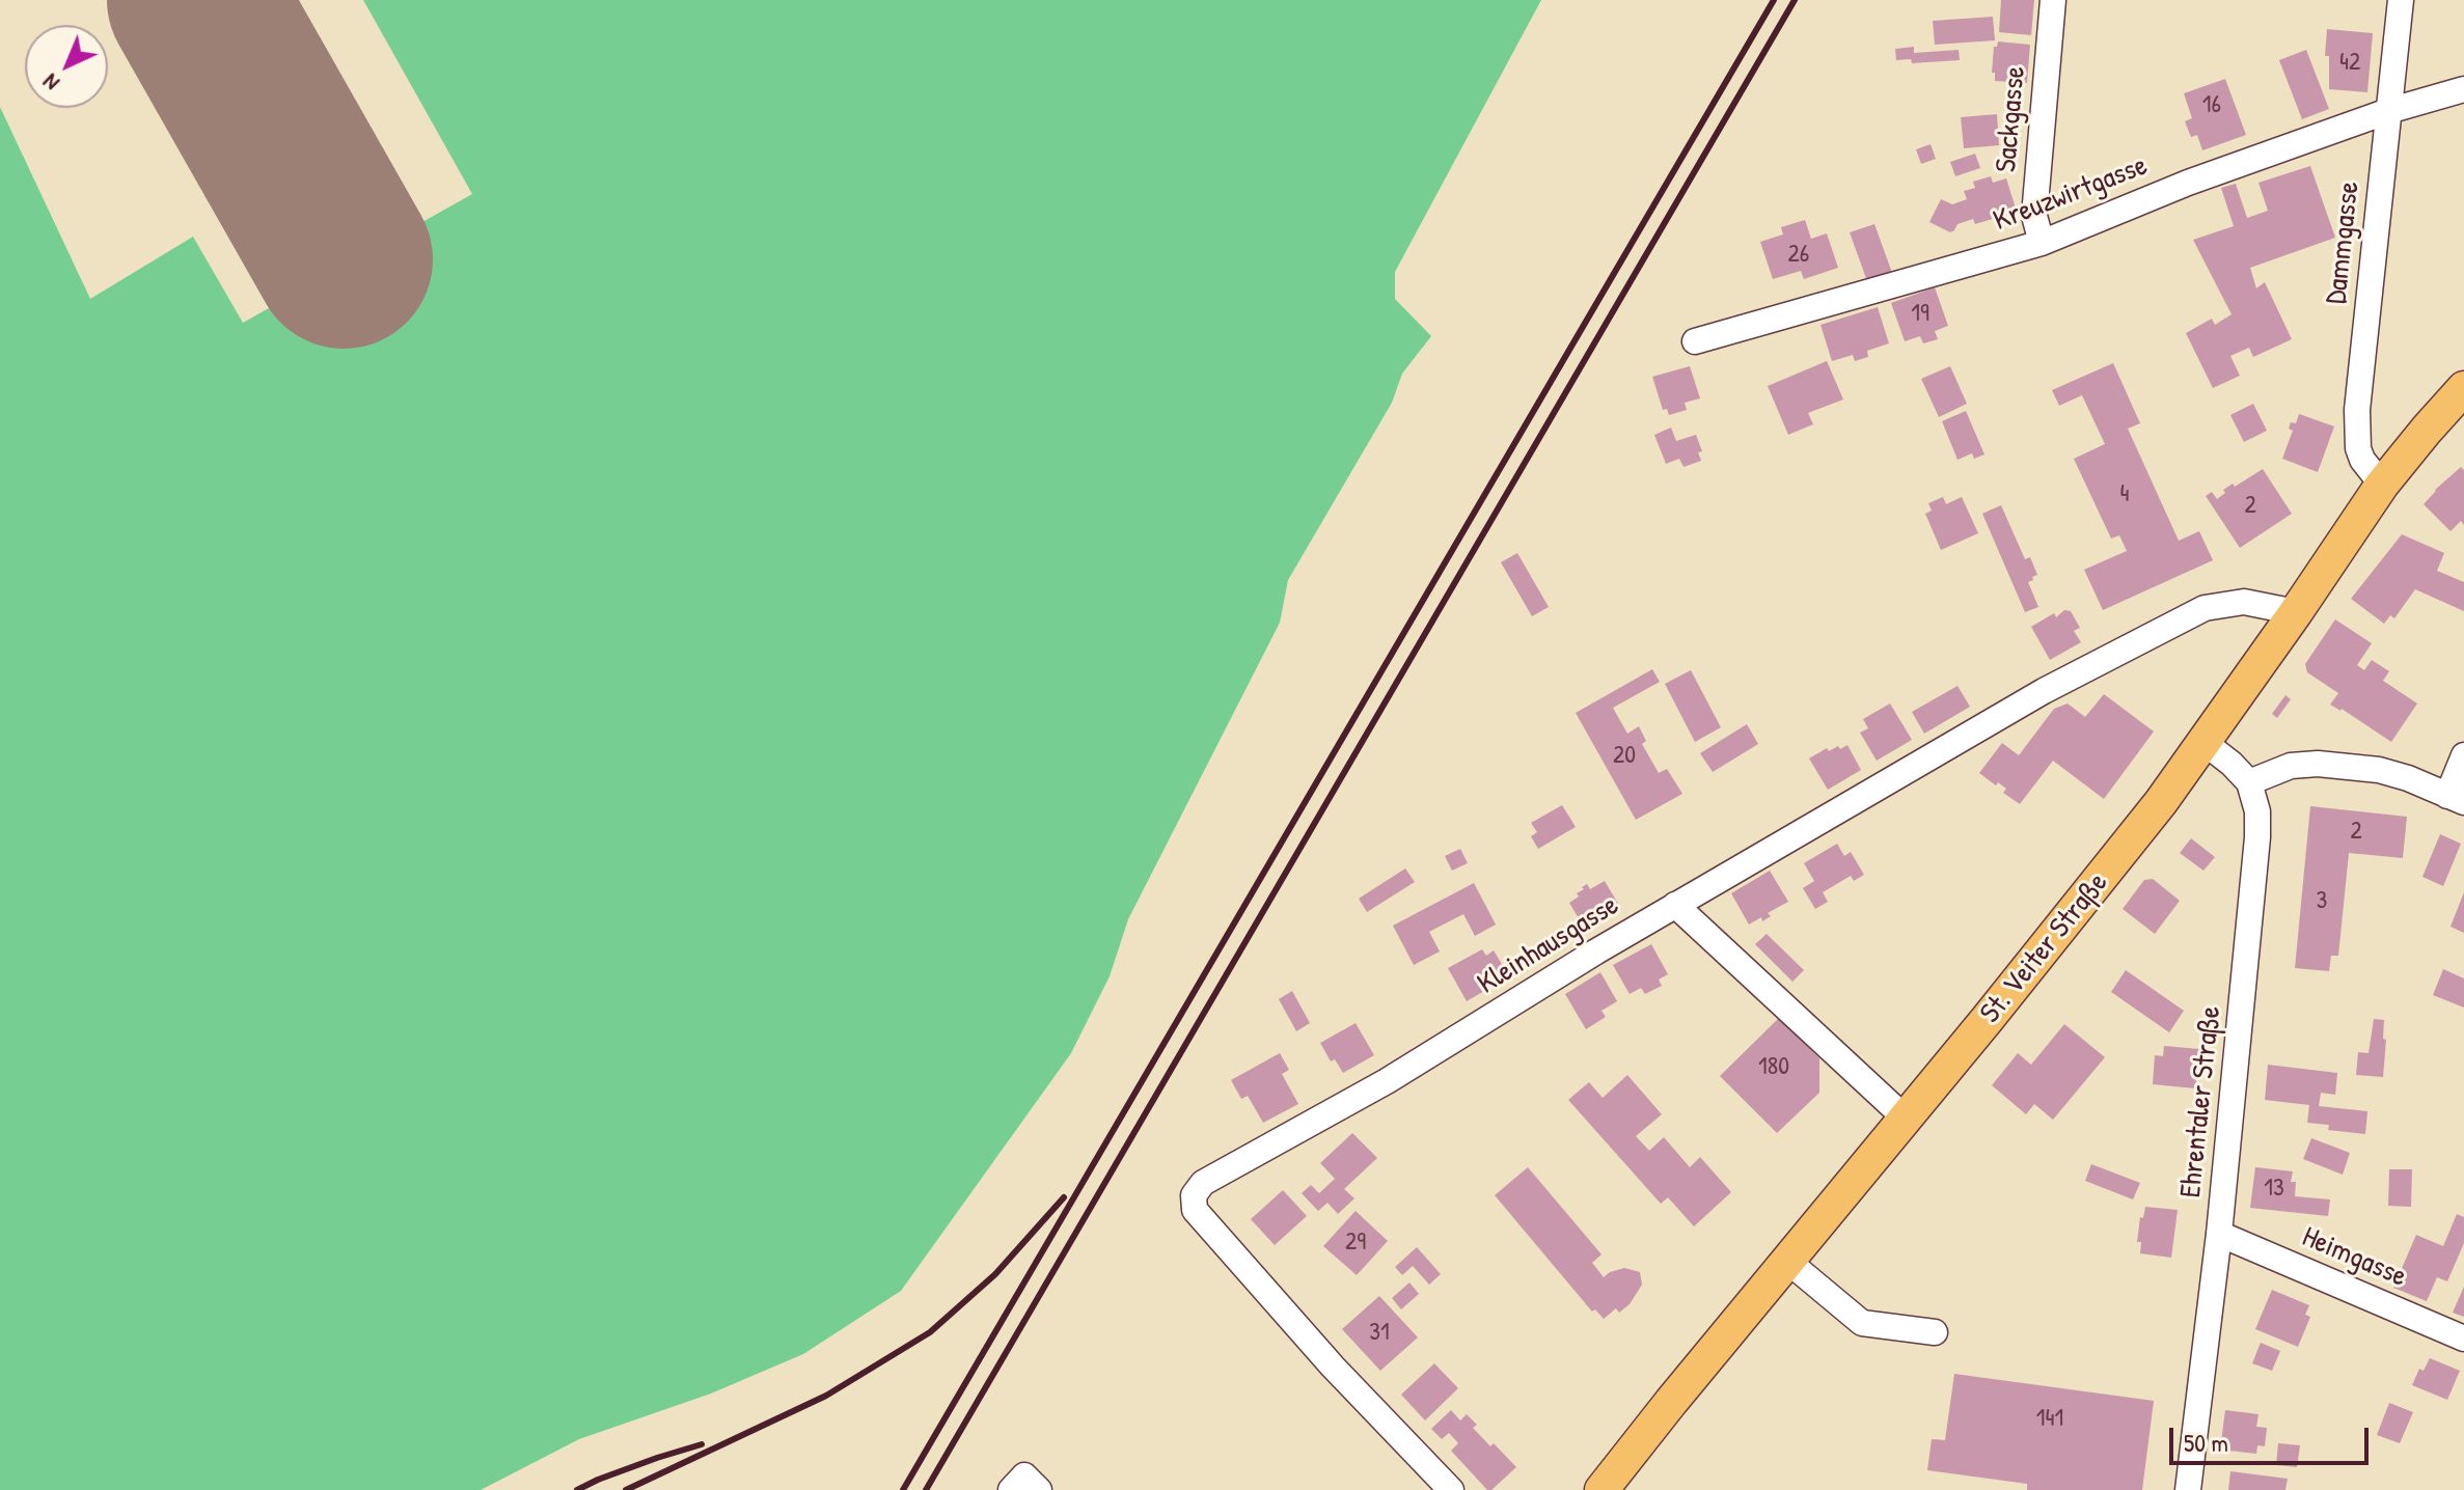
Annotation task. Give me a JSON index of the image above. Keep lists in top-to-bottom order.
{
  "streets": {
    "main road": ["St. Veiter Straße"],
    "street": [
      "Sackgasse",
      "Kreuzwirtgasse",
      "Dammgasse",
      "Kleinhausgasse",
      "Ehrentaler Straße",
      "Heimgasse"
    ]
  },
  "crossings": [
    ["Sackgasse", "Kreuzwirtgasse"],
    ["Kreuzwirtgasse", "Dammgasse"],
    ["Dammgasse", "St. Veiter Straße"],
    ["Kleinhausgasse", "St. Veiter Straße"],
    ["Ehrentaler Straße", "Heimgasse"]
  ],
  "house_numbers": [
    "42",
    "16",
    "26",
    "19",
    "4",
    "2",
    "20",
    "2",
    "3",
    "180",
    "13",
    "29",
    "31",
    "141"
  ],
  "scale_bar": "50 m",
  "north": "bottom left"
}
